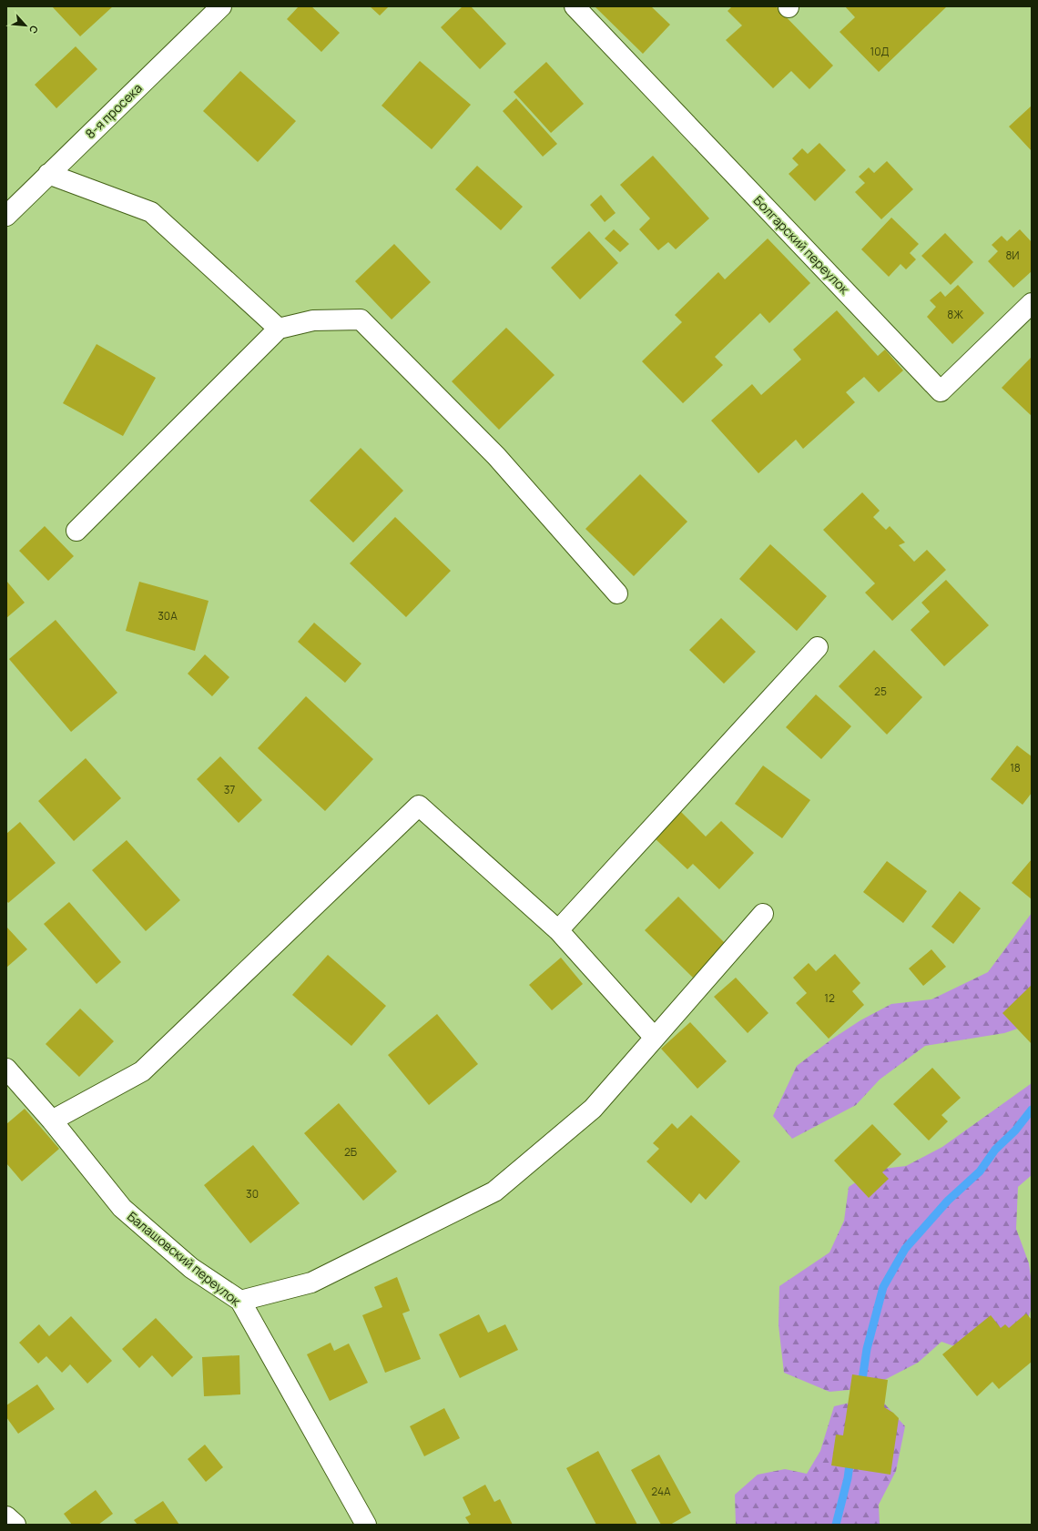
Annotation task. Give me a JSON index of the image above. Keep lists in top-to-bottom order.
{
  "streets": {
    "street": ["8-я просека", "Болгарский переулок", "Балашовский переулок"]
  },
  "house_numbers": [
    "10Д",
    "8И",
    "8Ж",
    "30А",
    "25",
    "18",
    "37",
    "12",
    "2Б",
    "30",
    "24А"
  ],
  "north": "bottom right"
}
